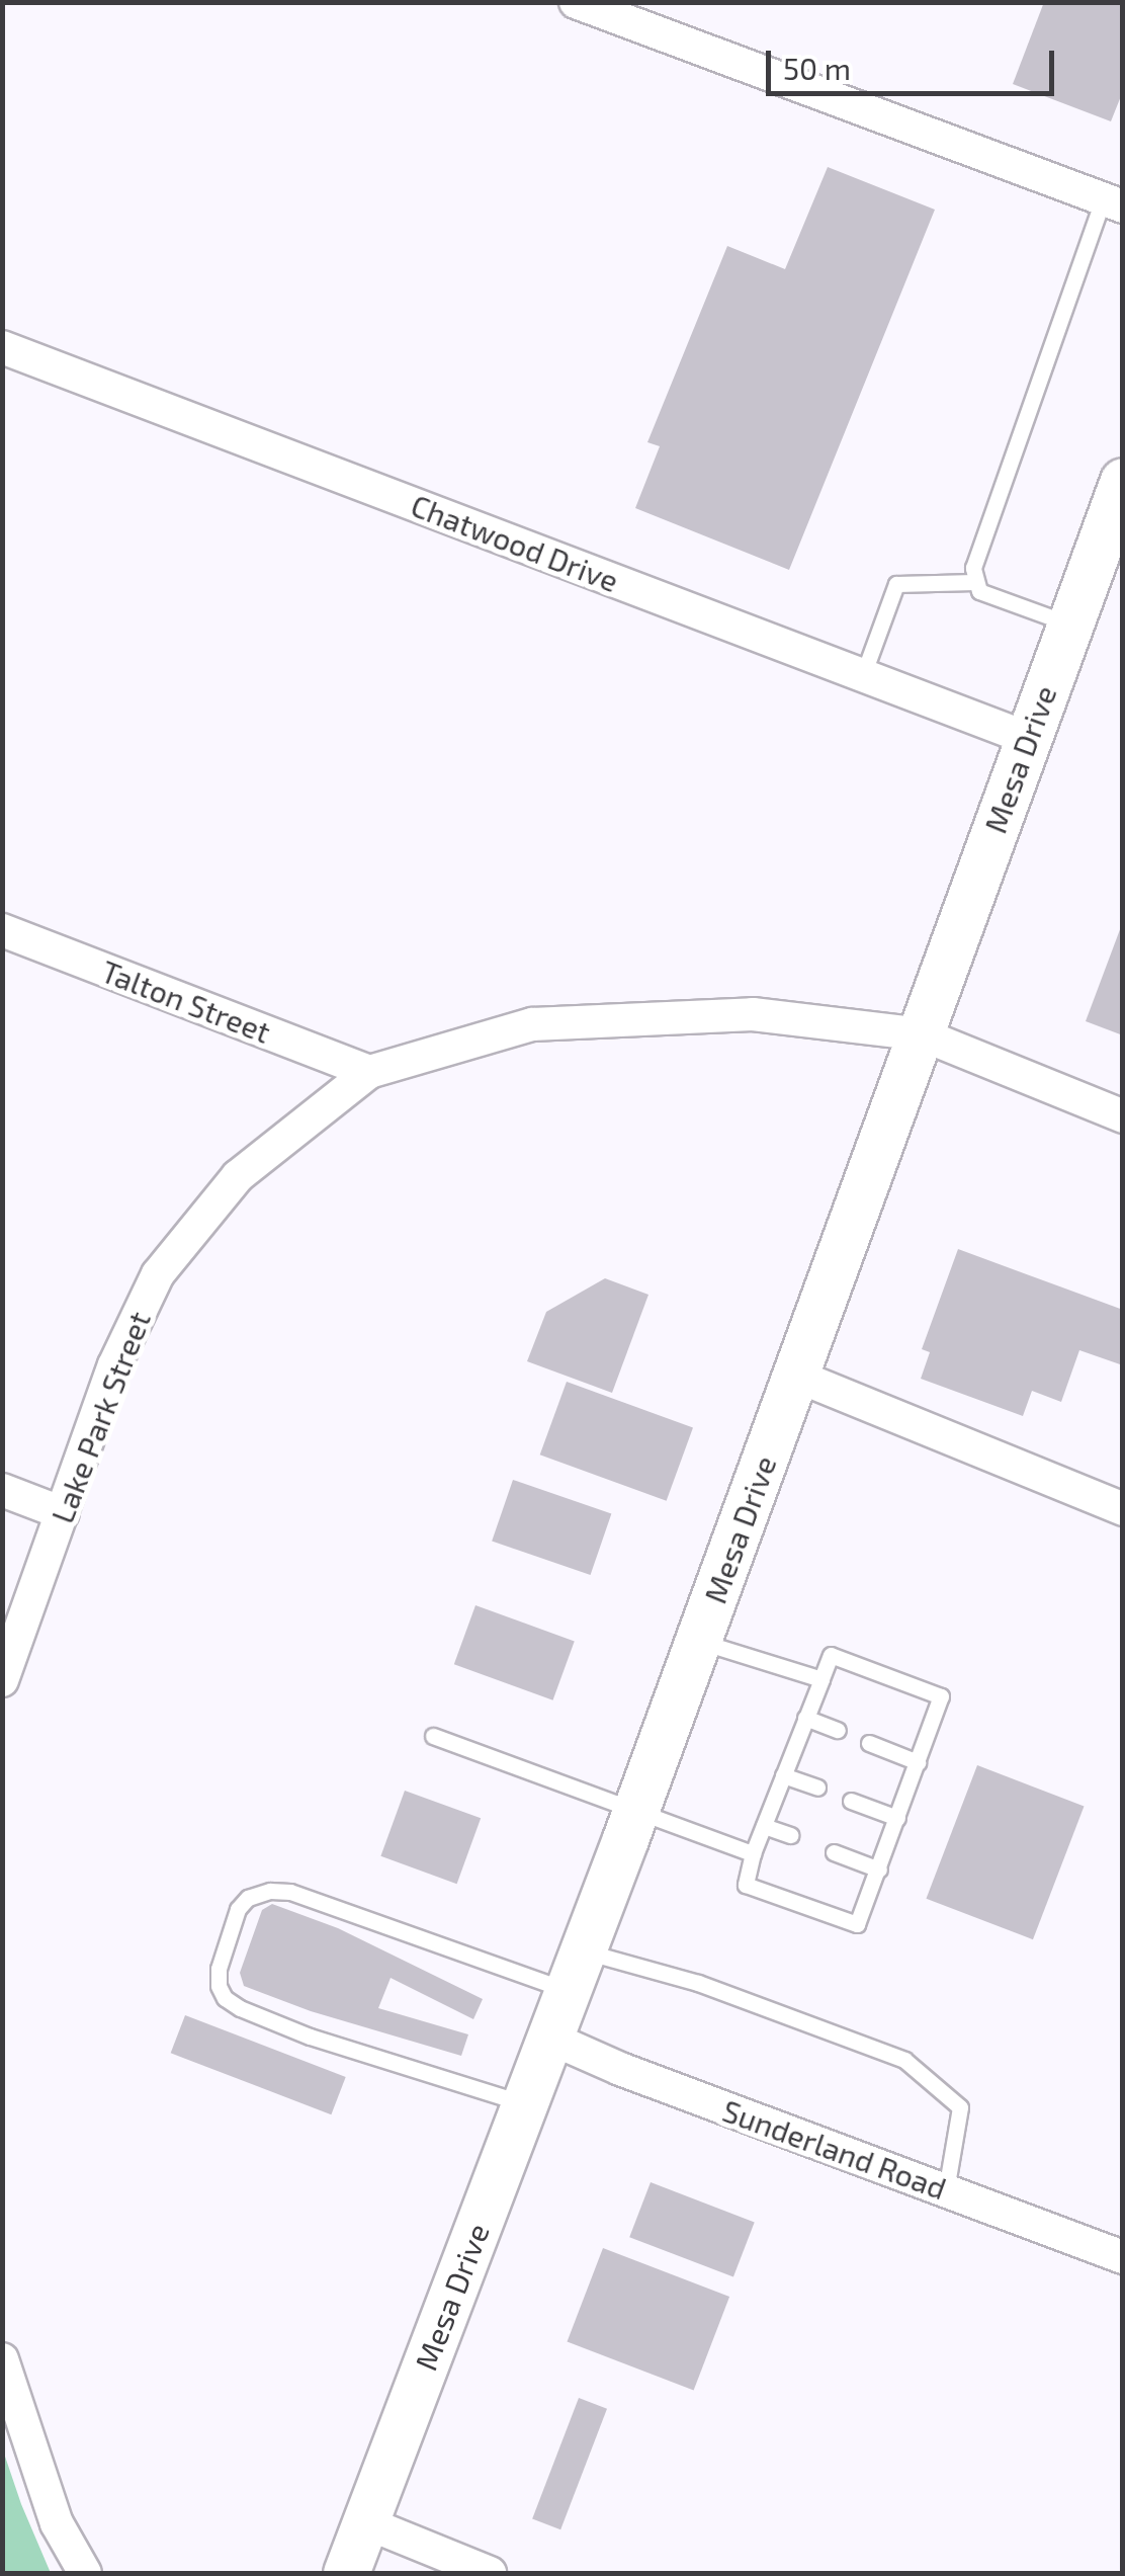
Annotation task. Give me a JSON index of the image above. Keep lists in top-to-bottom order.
{
  "streets": {
    "main road": ["Mesa Drive"],
    "street": [
      "Chatwood Drive",
      "Talton Street",
      "Lake Park Street",
      "Sunderland Road"
    ]
  },
  "crossings": [
    ["Chatwood Drive", "Mesa Drive"],
    ["Mesa Drive", "Lake Park Street"],
    ["Mesa Drive", "Sunderland Road"],
    ["Talton Street", "Lake Park Street"]
  ],
  "scale_bar": "50 m"
}
